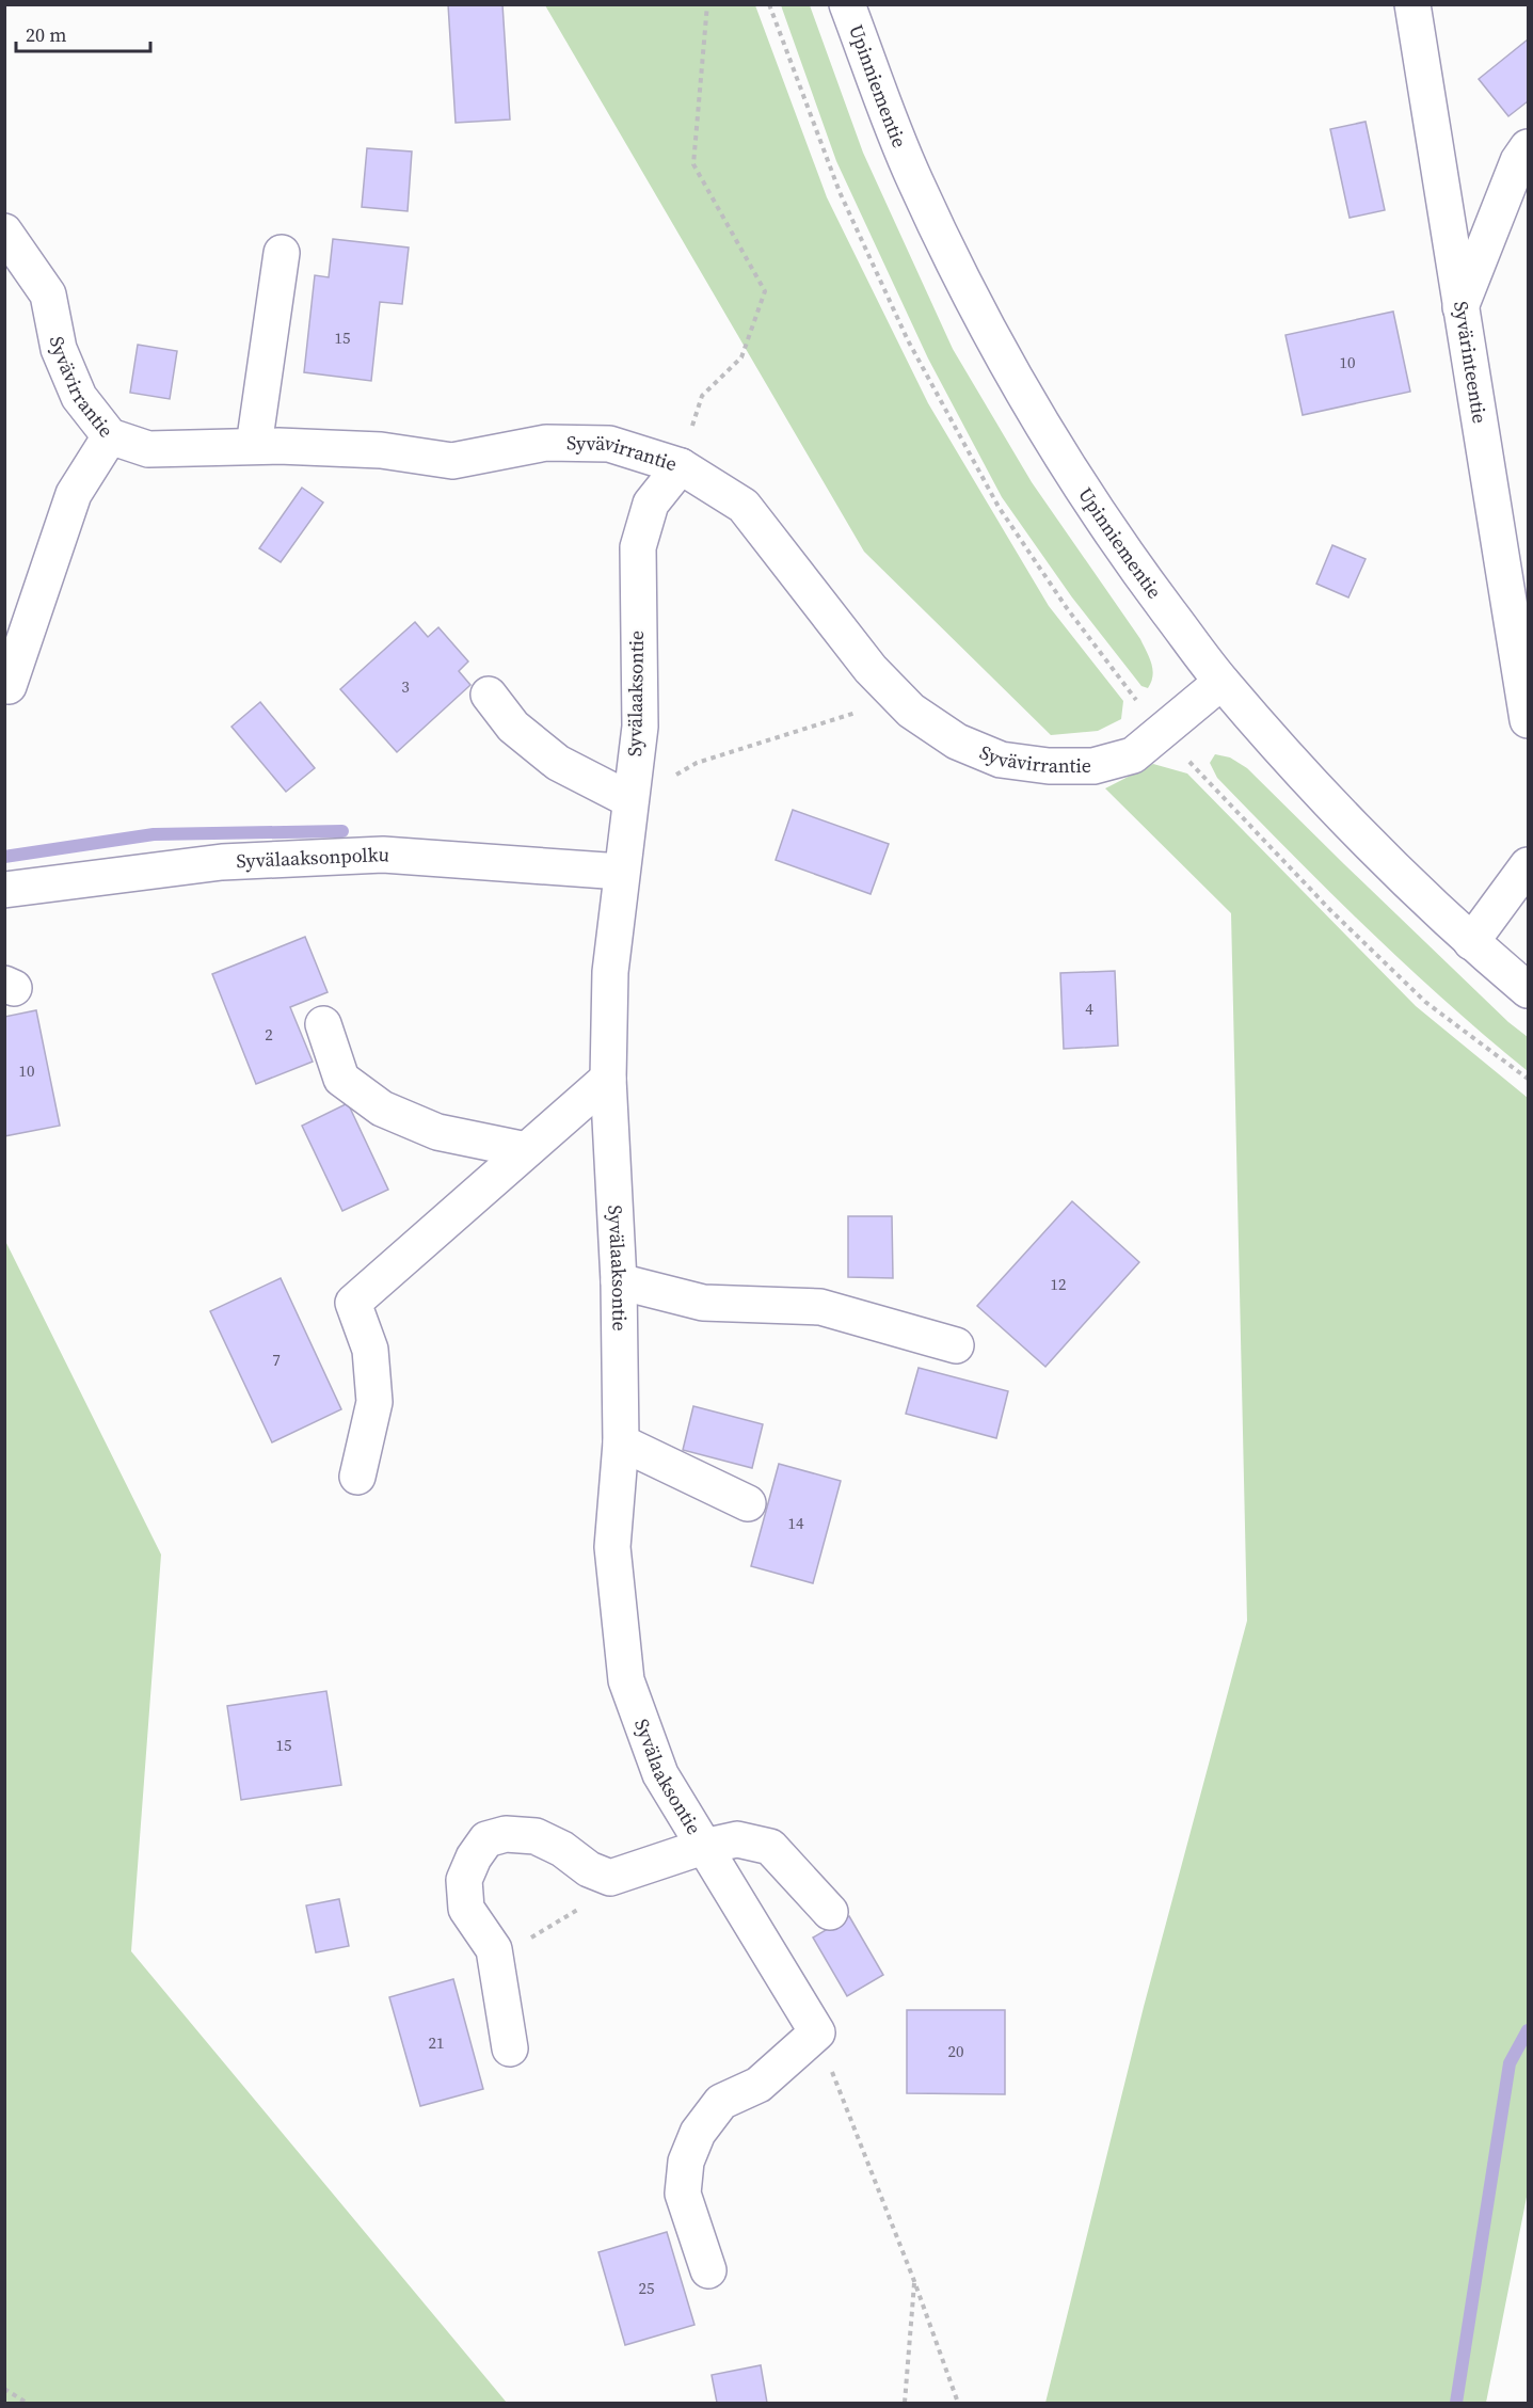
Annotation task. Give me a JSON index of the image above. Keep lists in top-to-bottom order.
{
  "streets": {
    "street": [
      "Upinniementie",
      "Syvärinteentie",
      "Syvävirrantie",
      "Syvälaaksontie",
      "Syvälaaksonpolku"
    ]
  },
  "crossings": [
    ["Upinniementie", "Syvävirrantie"],
    ["Syvävirrantie", "Syvälaaksontie"],
    ["Syvälaaksontie", "Syvälaaksonpolku"]
  ],
  "house_numbers": [
    "15",
    "10",
    "3",
    "4",
    "2",
    "10",
    "12",
    "7",
    "14",
    "15",
    "21",
    "20",
    "25"
  ],
  "scale_bar": "20 m"
}
